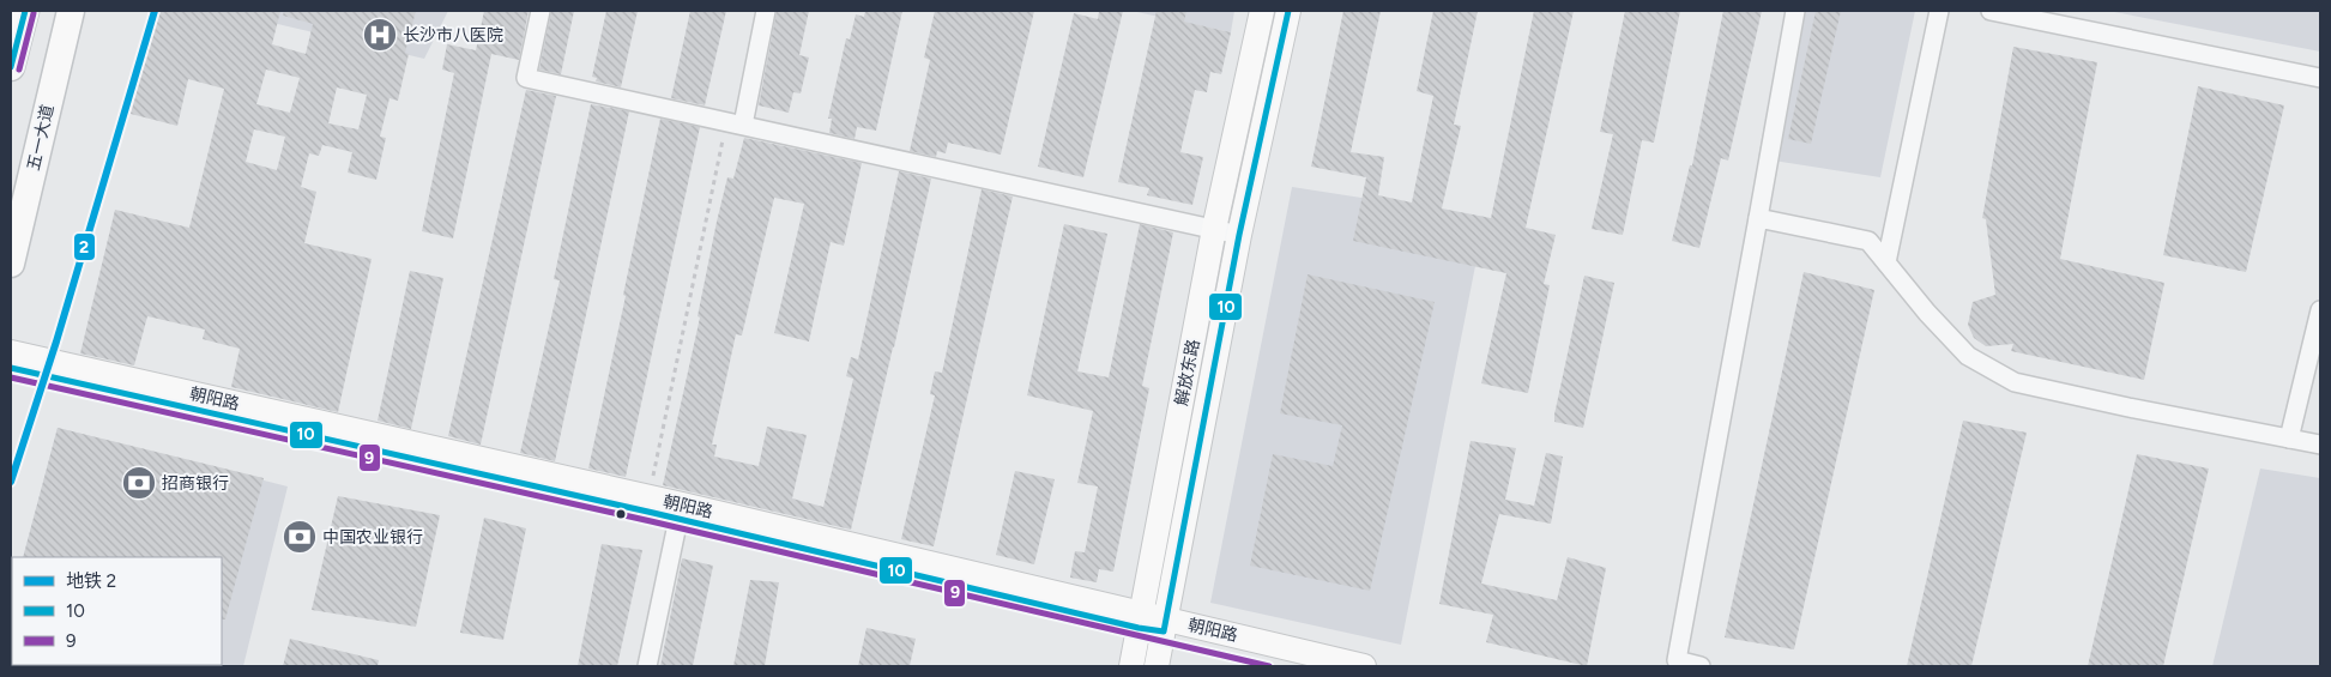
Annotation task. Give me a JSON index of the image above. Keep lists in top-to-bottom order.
{
  "streets": {
    "main road": ["五一大道"],
    "street": ["解放东路", "朝阳路"]
  },
  "crossings": [
    ["解放东路", "朝阳路"]
  ],
  "places": {
    "hospital": ["长沙市八医院"],
    "bank": ["招商银行", "中国农业银行"]
  },
  "lines": ["metro line 2", "transit line 10", "transit line 9"],
  "legend": ["地铁 2", "10", "9"]
}
